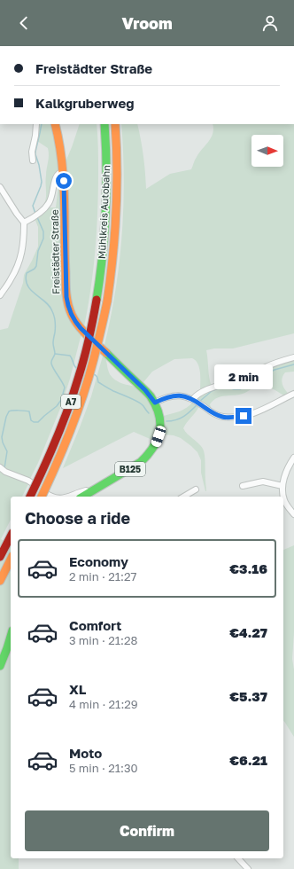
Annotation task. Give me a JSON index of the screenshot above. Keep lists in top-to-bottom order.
{
  "streets": {
    "main road": [
      "Mühlkreis Autobahn",
      "Freistädter Straße",
      "A7",
      "B125"
    ]
  },
  "crossings": [
    ["Freistädter Straße", "B125"]
  ],
  "north": "right",
  "page": {
    "header": "Vroom",
    "banner": ["Freistädter Straße", "Kalkgruberweg"],
    "bubble": "2 min",
    "heading": "Choose a ride",
    "list": [
      {
        "name": "Economy",
        "note": "2 min · 21:27",
        "value": "€3.16"
      },
      {
        "name": "Comfort",
        "note": "3 min · 21:28",
        "value": "€4.27"
      },
      {
        "name": "XL",
        "note": "4 min · 21:29",
        "value": "€5.37"
      },
      {
        "name": "Moto",
        "note": "5 min · 21:30",
        "value": "€6.21"
      }
    ],
    "buttons": "Confirm"
  }
}
